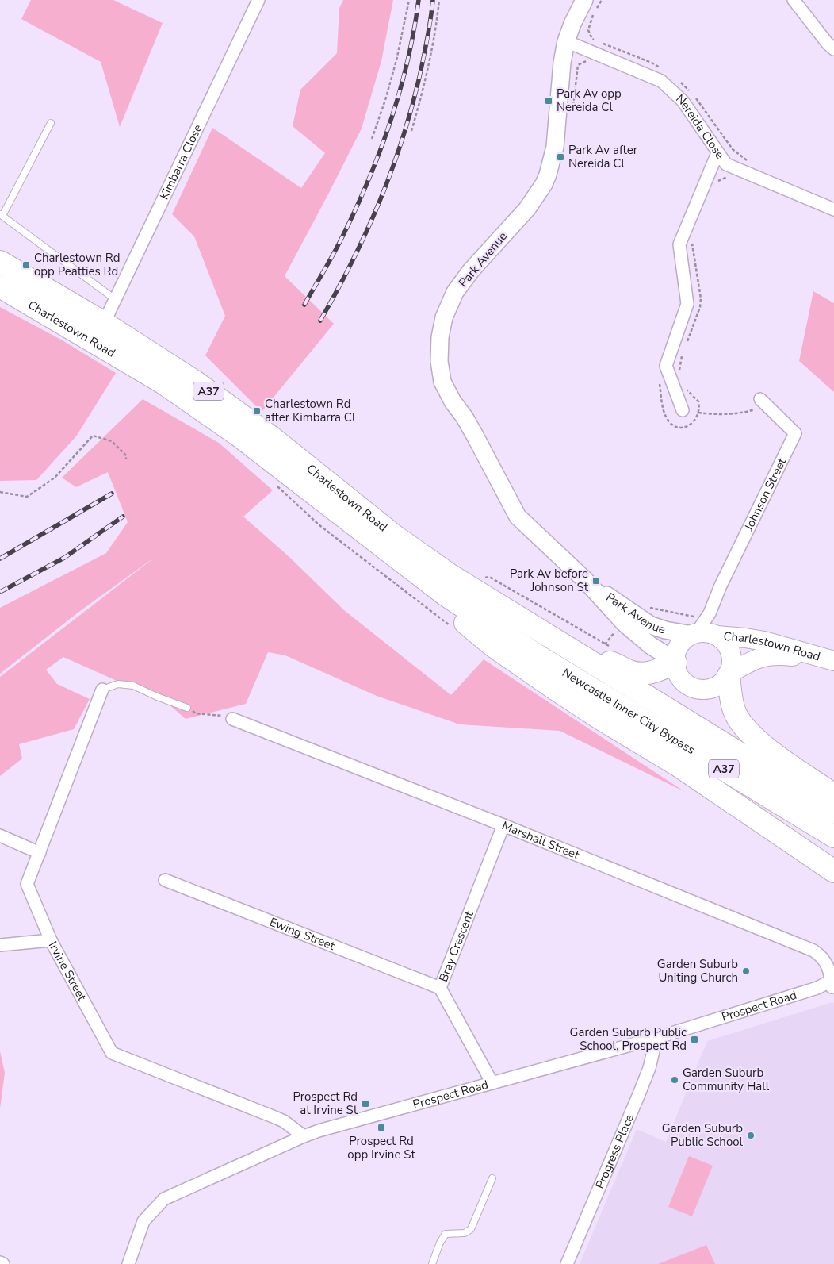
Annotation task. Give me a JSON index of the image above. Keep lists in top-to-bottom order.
{
  "streets": {
    "highway": ["Charlestown Road", "A37", "Newcastle Inner City Bypass"],
    "main road": ["Park Avenue"],
    "street": [
      "Nereida Close",
      "Kimbarra Close",
      "Johnson Street",
      "Marshall Street",
      "Ewing Street",
      "Bray Crescent",
      "Irvine Street",
      "Prospect Road",
      "Progress Place"
    ]
  },
  "crossings": [
    ["Nereida Close", "Park Avenue"],
    ["Kimbarra Close", "Charlestown Road"],
    ["Park Avenue", "Charlestown Road"],
    ["Park Avenue", "Johnson Street"],
    ["Charlestown Road", "Johnson Street"],
    ["Charlestown Road", "Newcastle Inner City Bypass"],
    ["Marshall Street", "Bray Crescent"],
    ["Marshall Street", "Prospect Road"],
    ["Ewing Street", "Bray Crescent"],
    ["Bray Crescent", "Prospect Road"],
    ["Irvine Street", "Prospect Road"],
    ["Prospect Road", "Progress Place"]
  ],
  "places": {
    "transit": [
      "Park Av opp Nereida Cl",
      "Park Av after Nereida Cl",
      "Charlestown Rd opp Peatties Rd",
      "Charlestown Rd after Kimbarra Cl",
      "Park Av before Johnson St",
      "Garden Suburb Public School, Prospect Rd",
      "Prospect Rd at Irvine St",
      "Prospect Rd opp Irvine St"
    ],
    "other": ["Garden Suburb Uniting Church", "Garden Suburb Community Hall", "Garden Suburb Public School"]
  }
}
